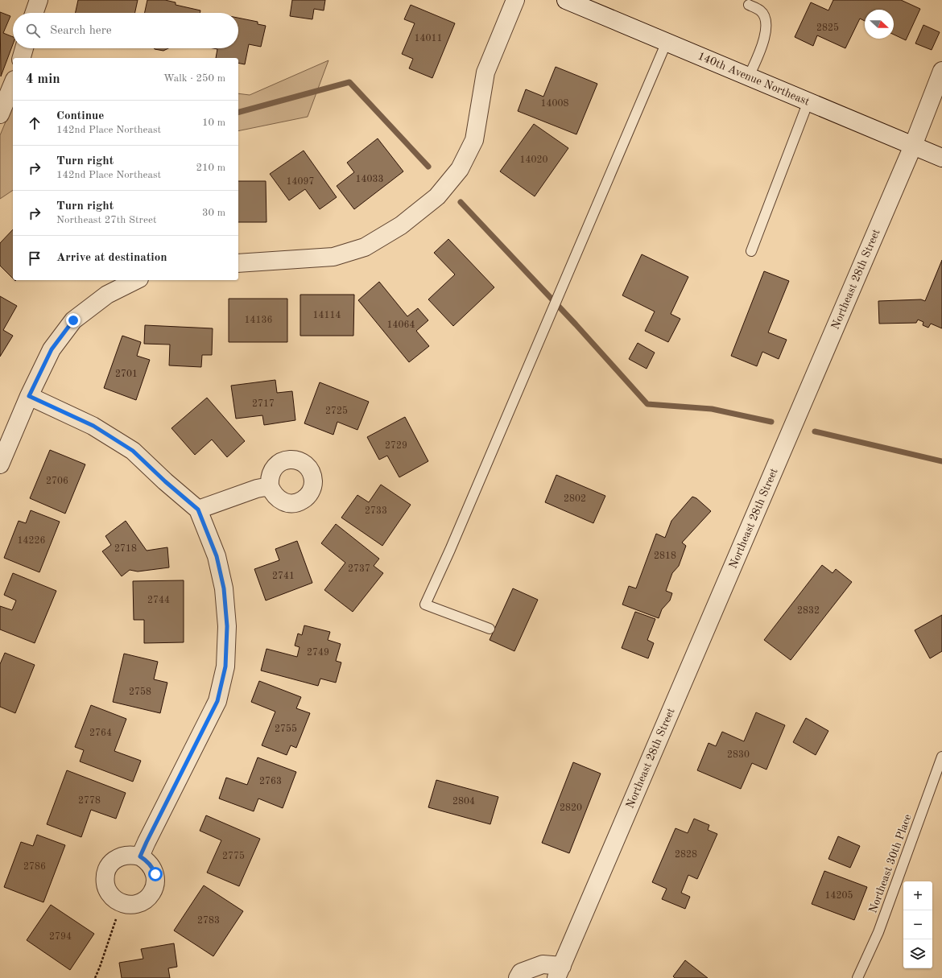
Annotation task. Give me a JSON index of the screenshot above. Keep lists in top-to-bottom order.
{
  "streets": {
    "street": ["140th Avenue Northeast", "Northeast 28th Street"],
    "lane": ["Northeast 30th Place"]
  },
  "crossings": [
    ["140th Avenue Northeast", "Northeast 28th Street"]
  ],
  "house_numbers": [
    "2825",
    "14011",
    "14008",
    "14020",
    "14033",
    "14097",
    "14114",
    "14136",
    "14064",
    "2701",
    "2717",
    "2725",
    "2729",
    "2706",
    "2802",
    "2733",
    "14226",
    "2718",
    "2818",
    "2737",
    "2741",
    "2744",
    "2832",
    "2749",
    "2758",
    "2755",
    "2764",
    "2830",
    "2763",
    "2778",
    "2804",
    "2820",
    "2828",
    "2775",
    "2786",
    "14205",
    "2783",
    "2794"
  ],
  "north": "right",
  "page": {
    "search": "Search here",
    "heading": ["4 min", "Walk · 250 m"],
    "list": [
      ["Continue", "142nd Place Northeast", "10 m"],
      ["Turn right", "142nd Place Northeast", "210 m"],
      ["Turn right", "Northeast 27th Street", "30 m"],
      "Arrive at destination"
    ],
    "map_buttons": ["+", "−"]
  }
}
